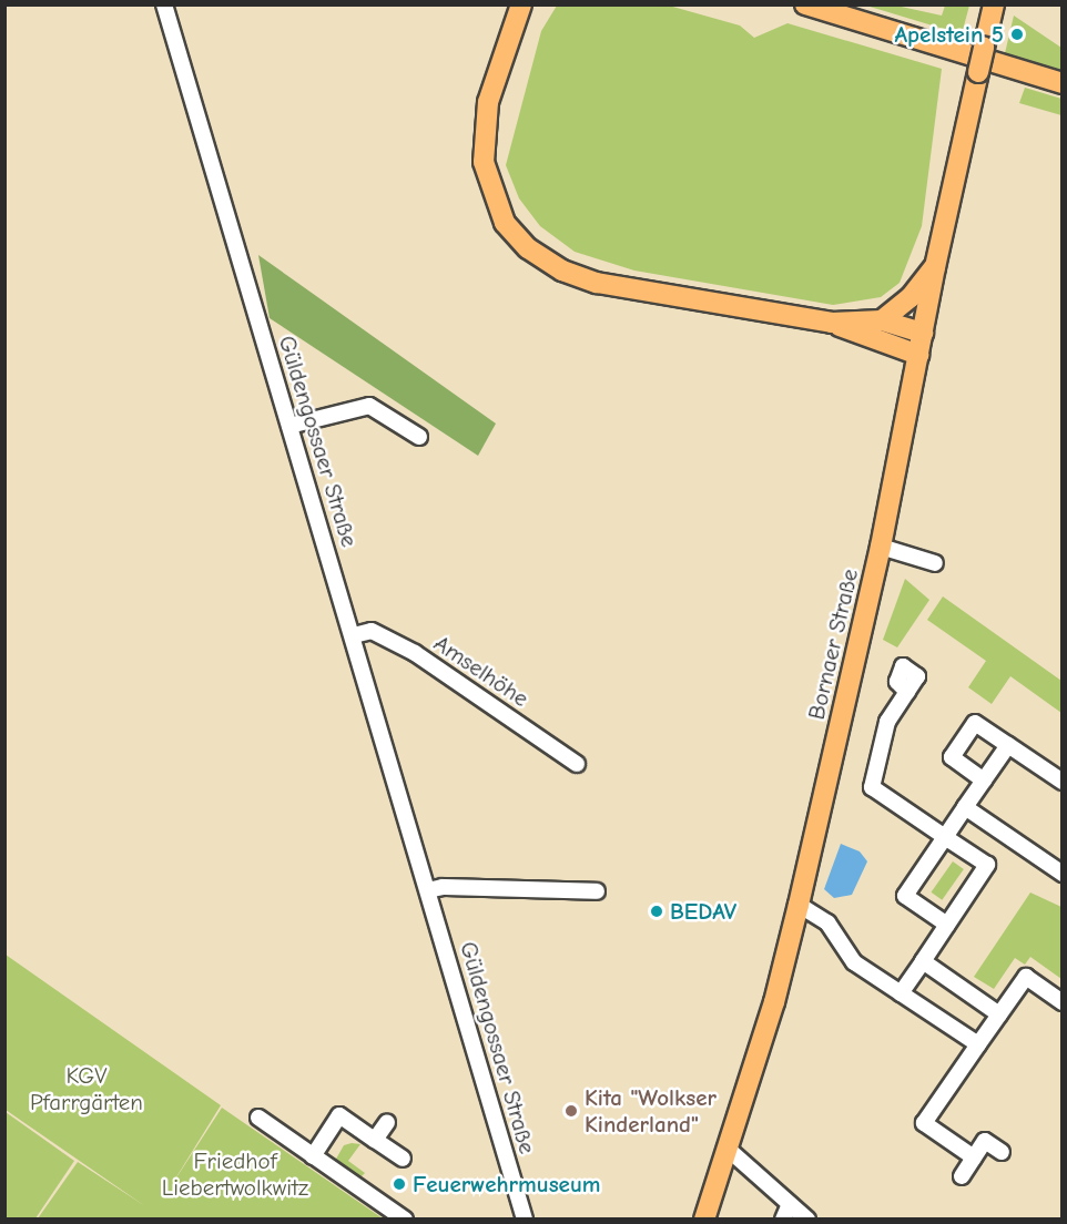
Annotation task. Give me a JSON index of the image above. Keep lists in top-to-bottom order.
{
  "streets": {
    "main road": ["Bornaer Straße"],
    "street": ["Güldengossaer Straße", "Amselhöhe"]
  },
  "crossings": [
    ["Güldengossaer Straße", "Amselhöhe"]
  ],
  "parks": ["KGV Pfarrgärten", "Friedhof Liebertwolkwitz"],
  "places": [
    "Apelstein 5",
    "BEDAV",
    "Kita \"Wolkser Kinderland\"",
    "Feuerwehrmuseum"
  ]
}
